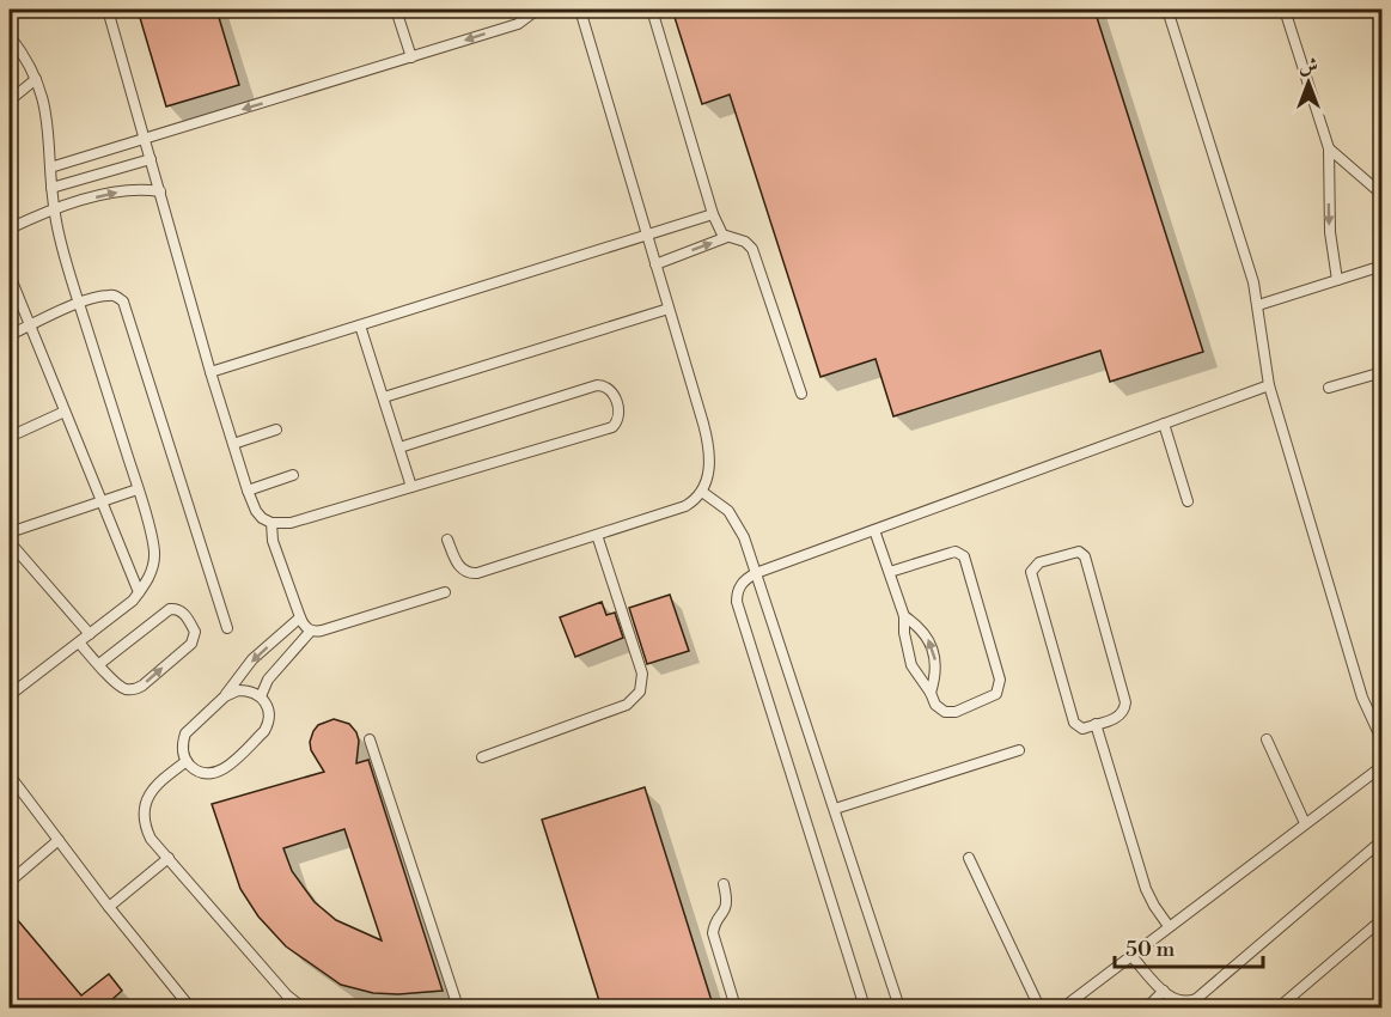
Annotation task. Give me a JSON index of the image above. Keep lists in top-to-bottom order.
{
  "scale_bar": "50 m",
  "north": "top"
}
